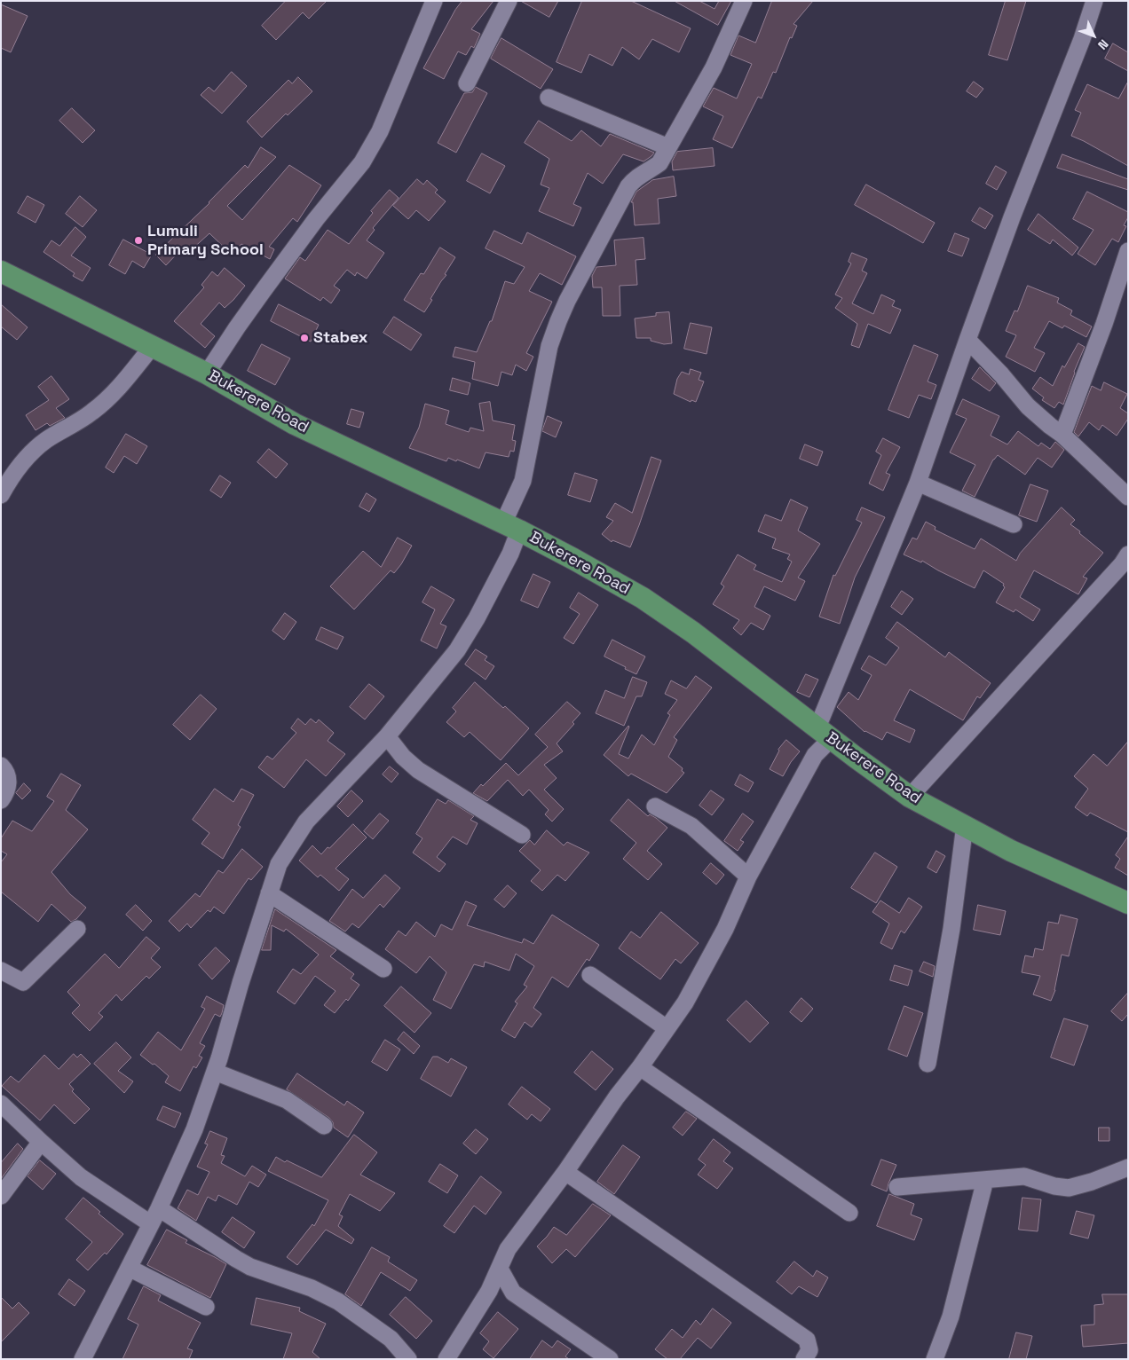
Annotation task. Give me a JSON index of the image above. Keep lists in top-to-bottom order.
{
  "streets": {
    "main road": ["Bukerere Road"]
  },
  "places": ["Lumuli Primary School", "Stabex"],
  "north": "bottom right"
}
